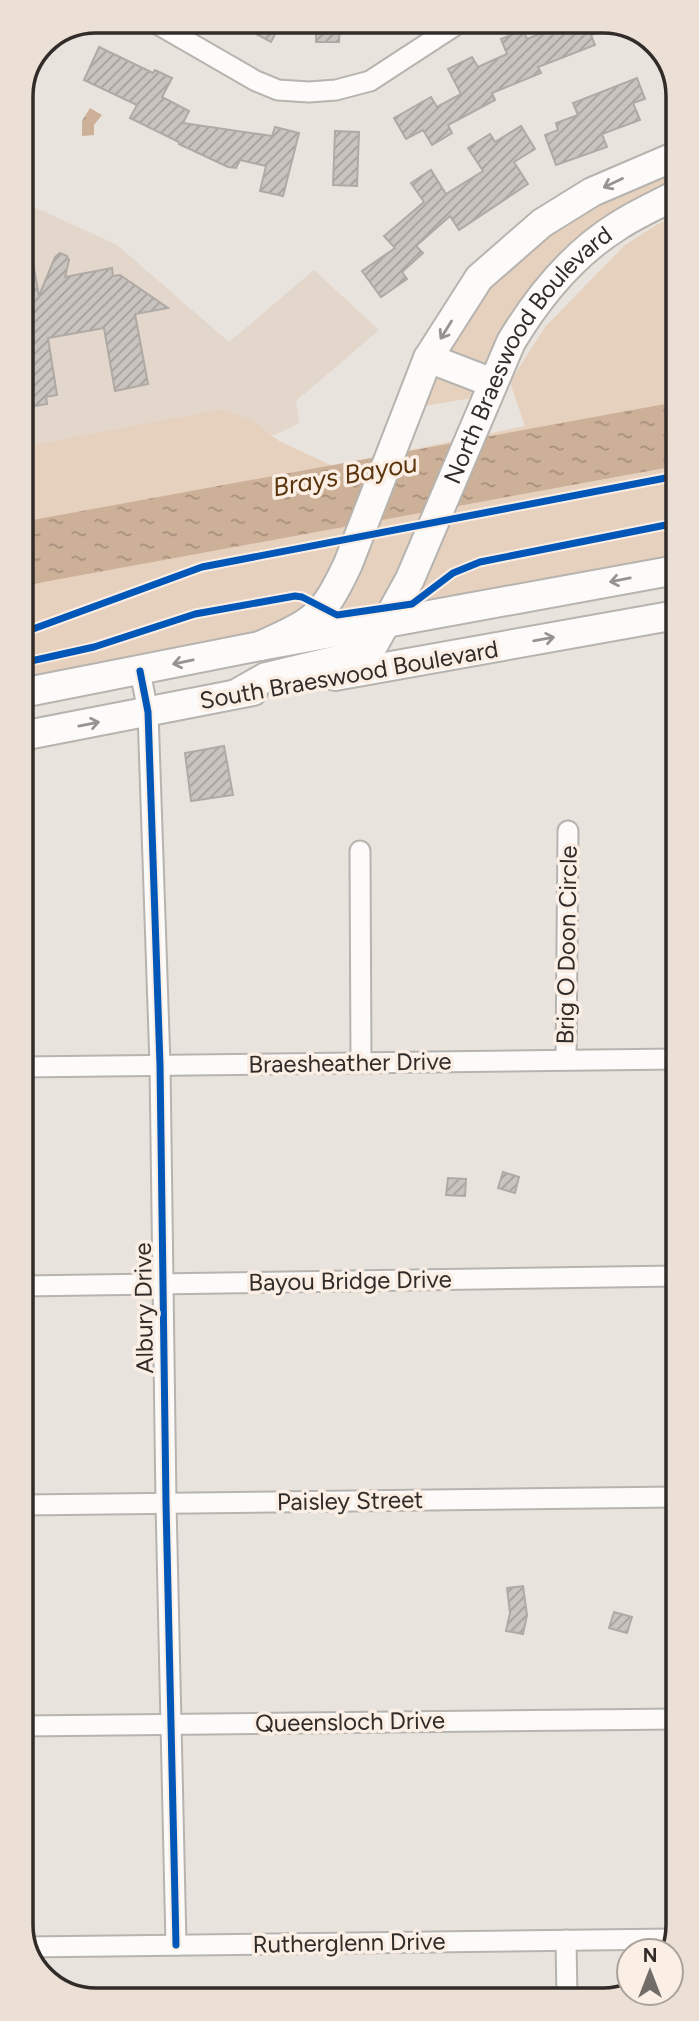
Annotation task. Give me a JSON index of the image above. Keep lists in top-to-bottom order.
{
  "streets": {
    "main road": ["North Braeswood Boulevard", "South Braeswood Boulevard"],
    "street": [
      "Brig O Doon Circle",
      "Braesheather Drive",
      "Bayou Bridge Drive",
      "Albury Drive",
      "Paisley Street",
      "Queensloch Drive",
      "Rutherglenn Drive"
    ]
  },
  "crossings": [
    ["North Braeswood Boulevard", "South Braeswood Boulevard"],
    ["South Braeswood Boulevard", "Albury Drive"],
    ["Brig O Doon Circle", "Braesheather Drive"],
    ["Braesheather Drive", "Albury Drive"],
    ["Bayou Bridge Drive", "Albury Drive"],
    ["Albury Drive", "Paisley Street"],
    ["Albury Drive", "Queensloch Drive"],
    ["Albury Drive", "Rutherglenn Drive"]
  ],
  "water": ["Brays Bayou"],
  "north": "top"
}
